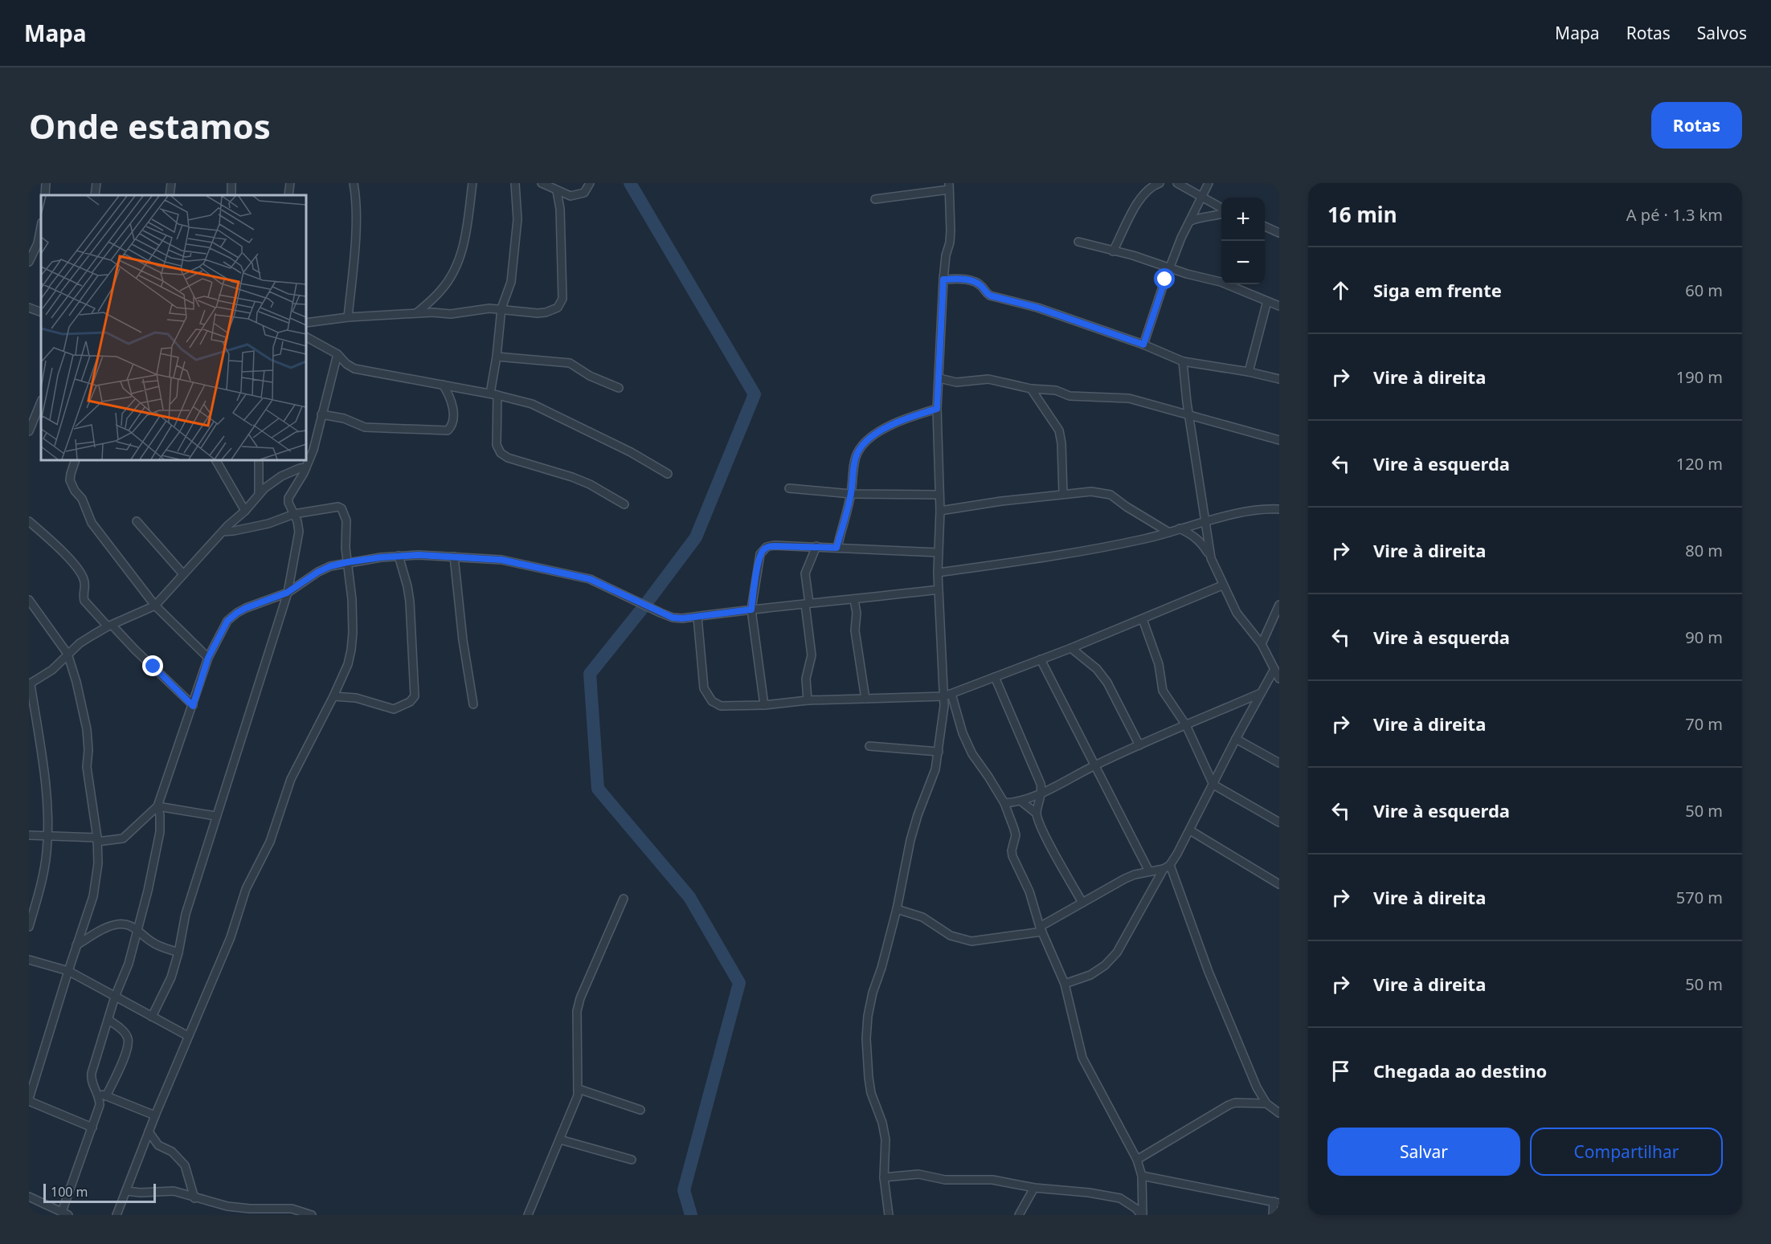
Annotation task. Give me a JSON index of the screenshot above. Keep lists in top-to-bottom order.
{
  "scale_bar": "100 m",
  "page": {
    "header": "Mapa",
    "nav": ["Mapa", "Rotas", "Salvos"],
    "buttons": [
      "Rotas",
      ["Salvar", "Compartilhar"]
    ],
    "title": "Onde estamos",
    "heading": ["16 min", "A pé · 1.3 km"],
    "map_buttons": ["+", "−"],
    "list": [
      ["Siga em frente", "60 m"],
      ["Vire à direita", "190 m"],
      ["Vire à esquerda", "120 m"],
      ["Vire à direita", "80 m"],
      ["Vire à esquerda", "90 m"],
      ["Vire à direita", "70 m"],
      ["Vire à esquerda", "50 m"],
      ["Vire à direita", "570 m"],
      ["Vire à direita", "50 m"],
      "Chegada ao destino"
    ],
    "scale": "100 m"
  }
}
